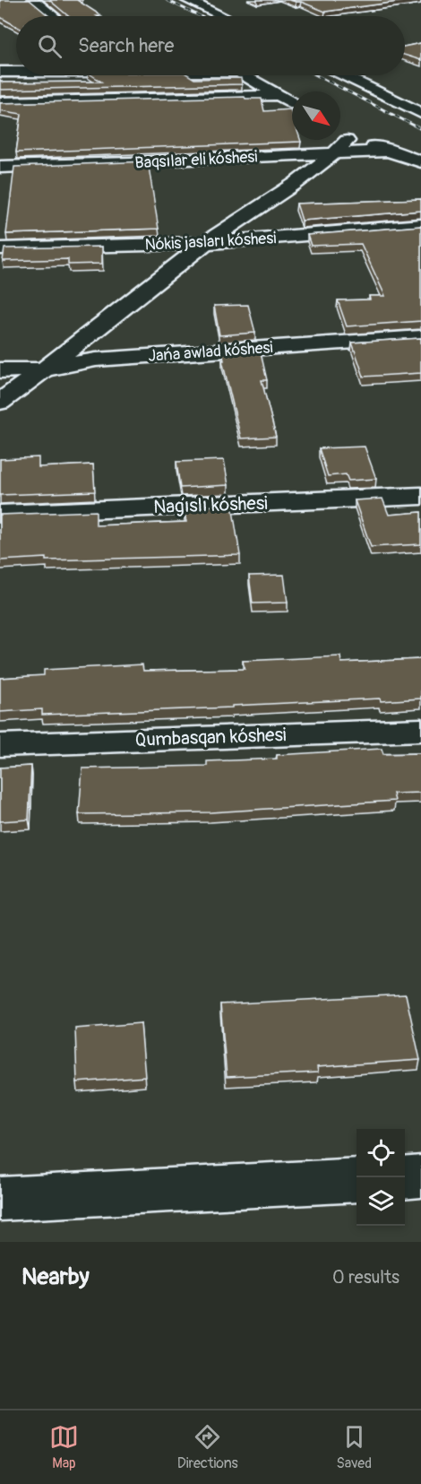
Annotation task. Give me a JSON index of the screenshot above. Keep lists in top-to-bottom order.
{
  "streets": {
    "street": [
      "Baqsılar eli kóshesi",
      "Nókis jasları kóshesi",
      "Jańa awlad kóshesi",
      "Naǵıslı kóshesi",
      "Qumbasqan kóshesi"
    ]
  },
  "north": "bottom right",
  "page": {
    "search": "Search here",
    "heading": ["Nearby", "0 results"],
    "nav": ["Map", "Directions", "Saved"]
  }
}
